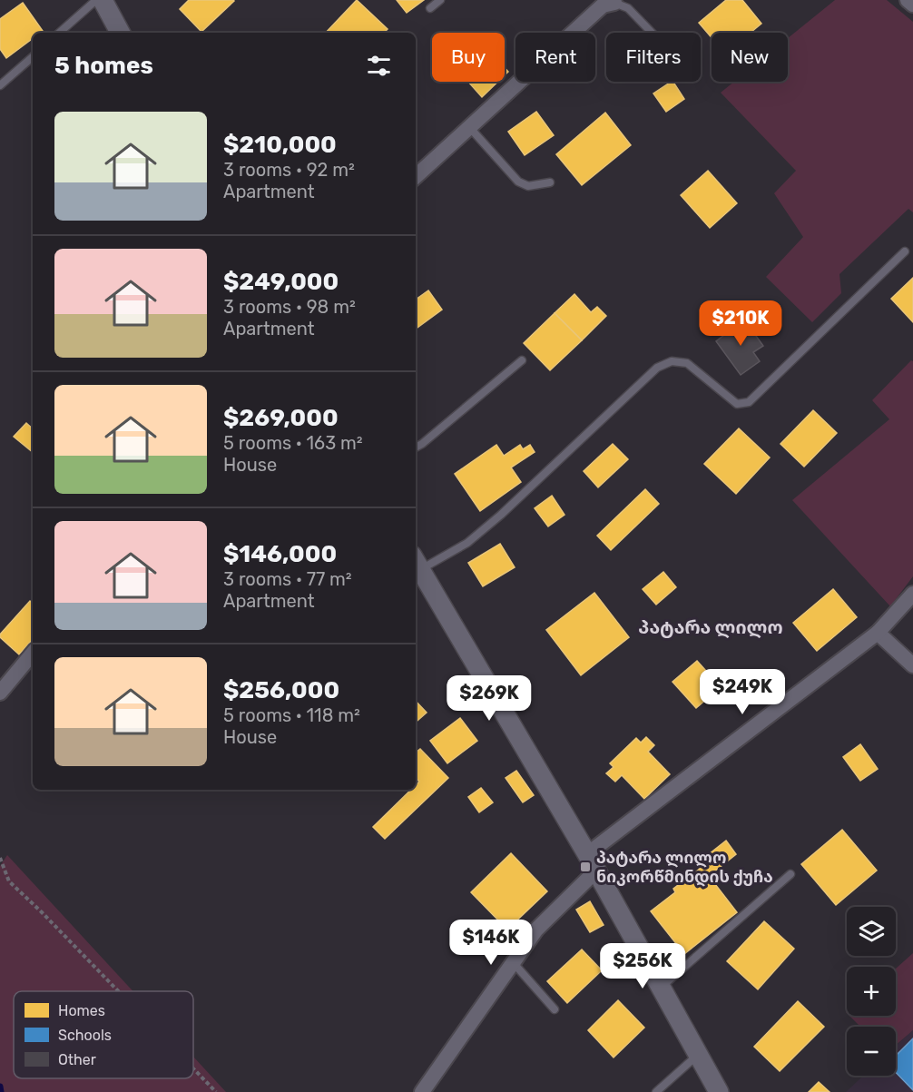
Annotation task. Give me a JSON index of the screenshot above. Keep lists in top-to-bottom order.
{
  "districts": ["პატარა ლილო"],
  "places": {
    "transit": ["პატარა ლილო ნიკორწმინდის ქუჩა"]
  },
  "legend": ["Homes", "Schools", "Other"],
  "page": {
    "chip": [
      "Buy",
      "Rent",
      "Filters",
      "New"
    ],
    "heading": "5 homes",
    "list": [
      {
        "name": "$210,000",
        "note": "3 rooms · 92 m² · Apartment"
      },
      {
        "name": "$249,000",
        "note": "3 rooms · 98 m² · Apartment"
      },
      {
        "name": "$269,000",
        "note": "5 rooms · 163 m² · House"
      },
      {
        "name": "$146,000",
        "note": "3 rooms · 77 m² · Apartment"
      },
      {
        "name": "$256,000",
        "note": "5 rooms · 118 m² · House"
      }
    ],
    "price": [
      "$210K",
      "$249K",
      "$269K",
      "$146K",
      "$256K"
    ],
    "map_buttons": ["+", "−"]
  }
}
